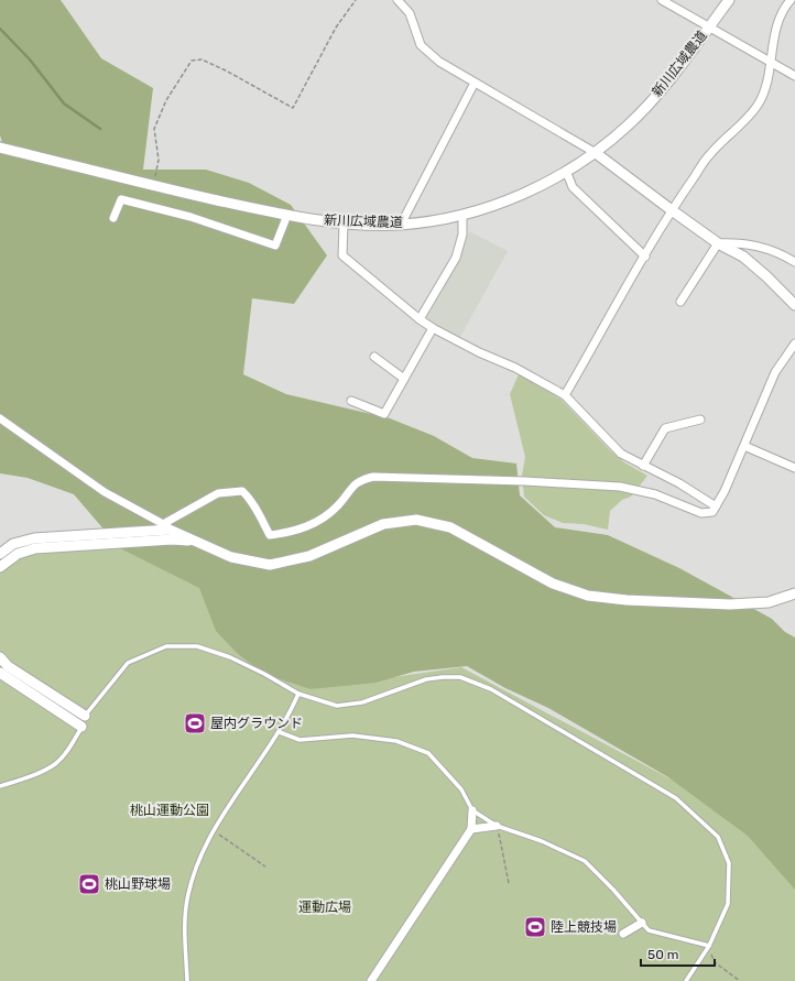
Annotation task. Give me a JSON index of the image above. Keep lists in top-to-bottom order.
{
  "streets": {
    "street": ["新川広域農道"]
  },
  "parks": ["桃山運動公園", "運動広場"],
  "places": {
    "sports": ["屋内グラウンド", "桃山野球場", "陸上競技場"]
  },
  "scale_bar": "50 m"
}
